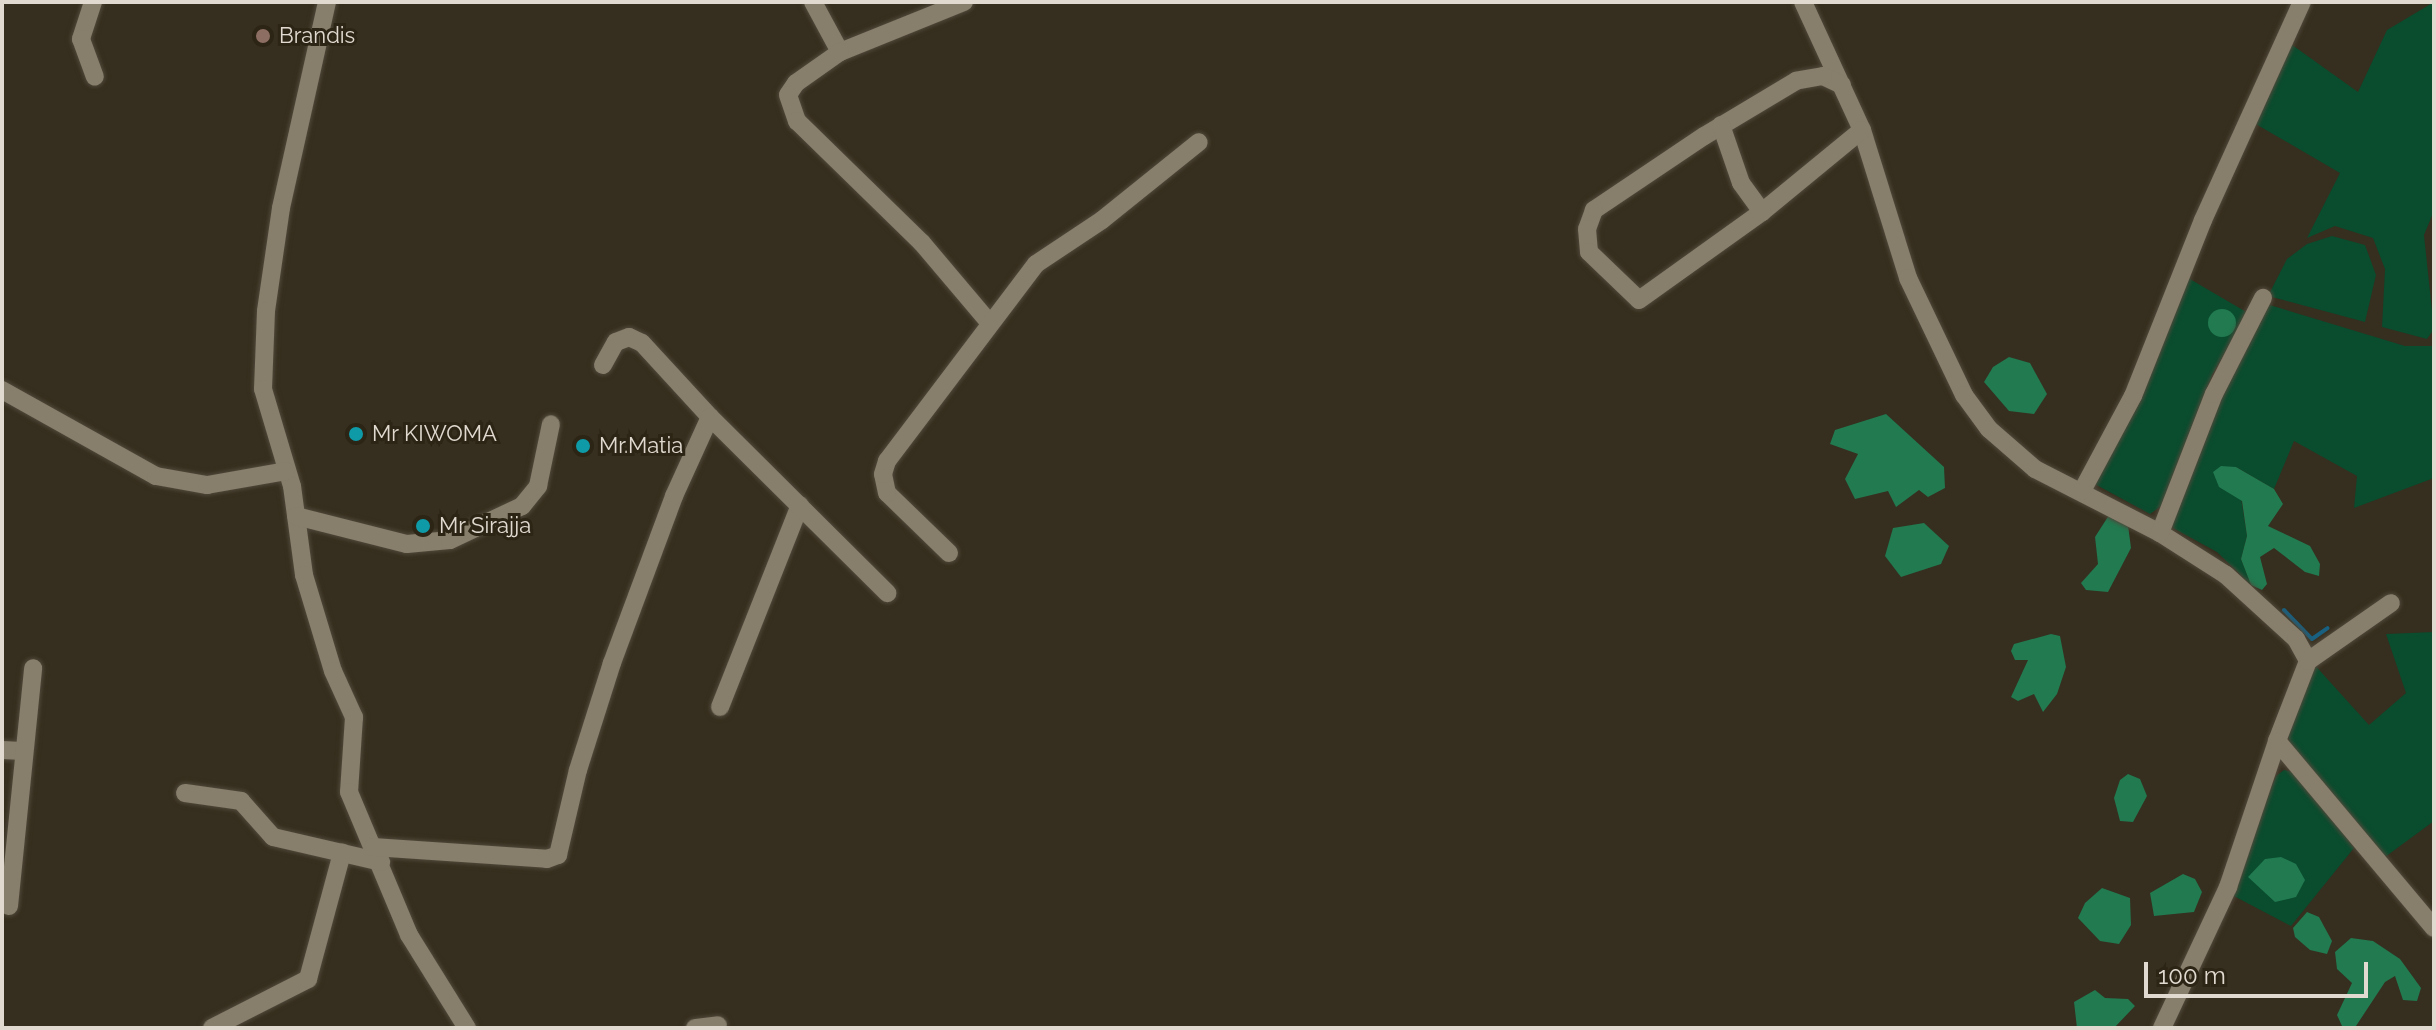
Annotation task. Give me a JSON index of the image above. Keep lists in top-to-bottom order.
{
  "places": [
    "Brandis",
    "Mr KIWOMA",
    "Mr.Matia",
    "Mr Sirajja"
  ],
  "scale_bar": "100 m"
}
